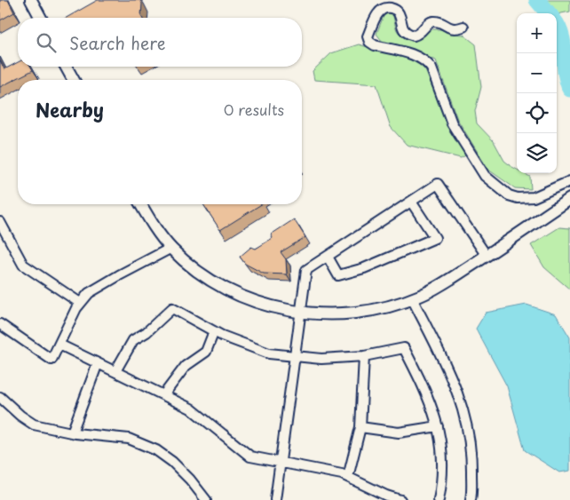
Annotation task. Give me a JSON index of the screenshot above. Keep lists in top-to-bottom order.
{
  "page": {
    "map_buttons": ["+", "−"],
    "search": "Search here",
    "heading": ["Nearby", "0 results"]
  }
}
